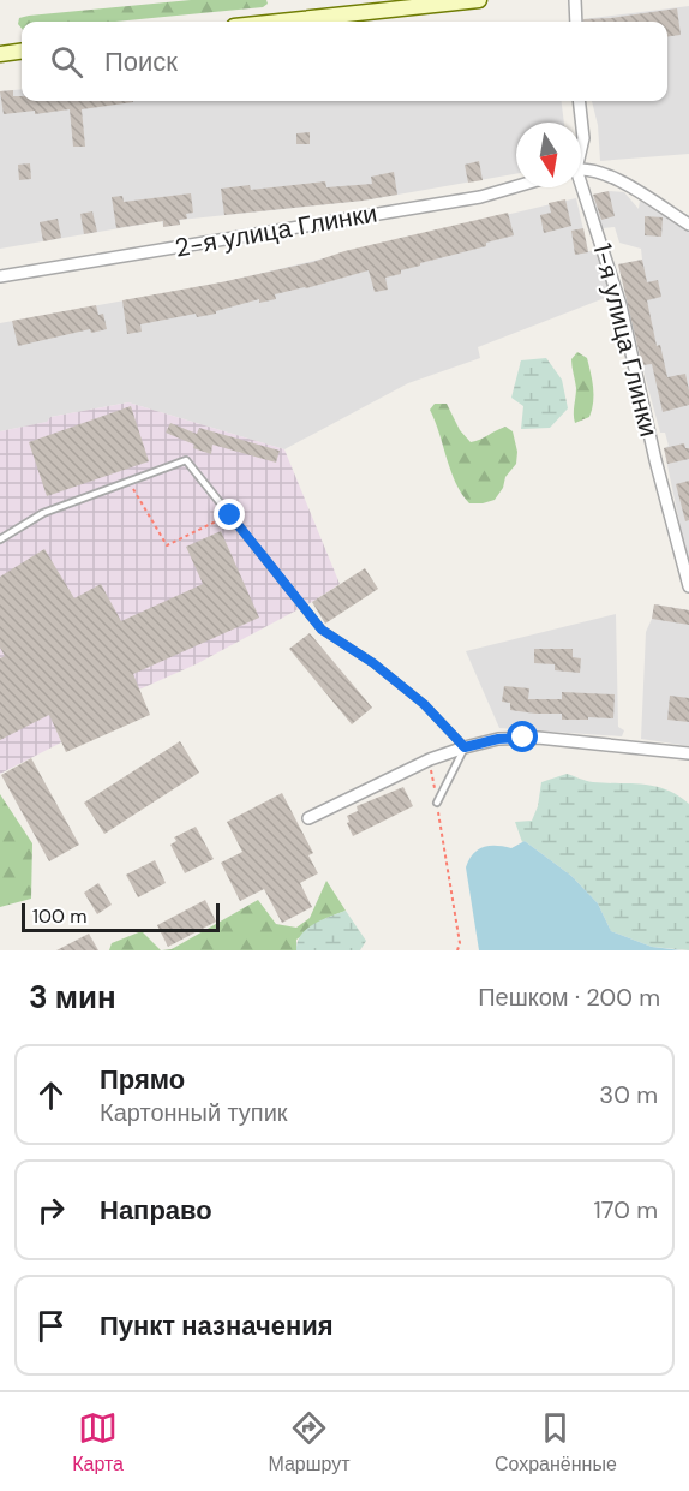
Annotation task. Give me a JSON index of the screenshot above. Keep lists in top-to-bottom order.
{
  "streets": {
    "street": ["2-я улица Глинки", "1-я улица Глинки"]
  },
  "scale_bar": "100 m",
  "north": "bottom",
  "page": {
    "search": "Поиск",
    "scale": "100 m",
    "heading": ["3 мин", "Пешком · 200 m"],
    "list": [
      ["Прямо", "Картонный тупик", "30 m"],
      ["Направо", "170 m"],
      "Пункт назначения"
    ],
    "nav": ["Карта", "Маршрут", "Сохранённые"]
  }
}
